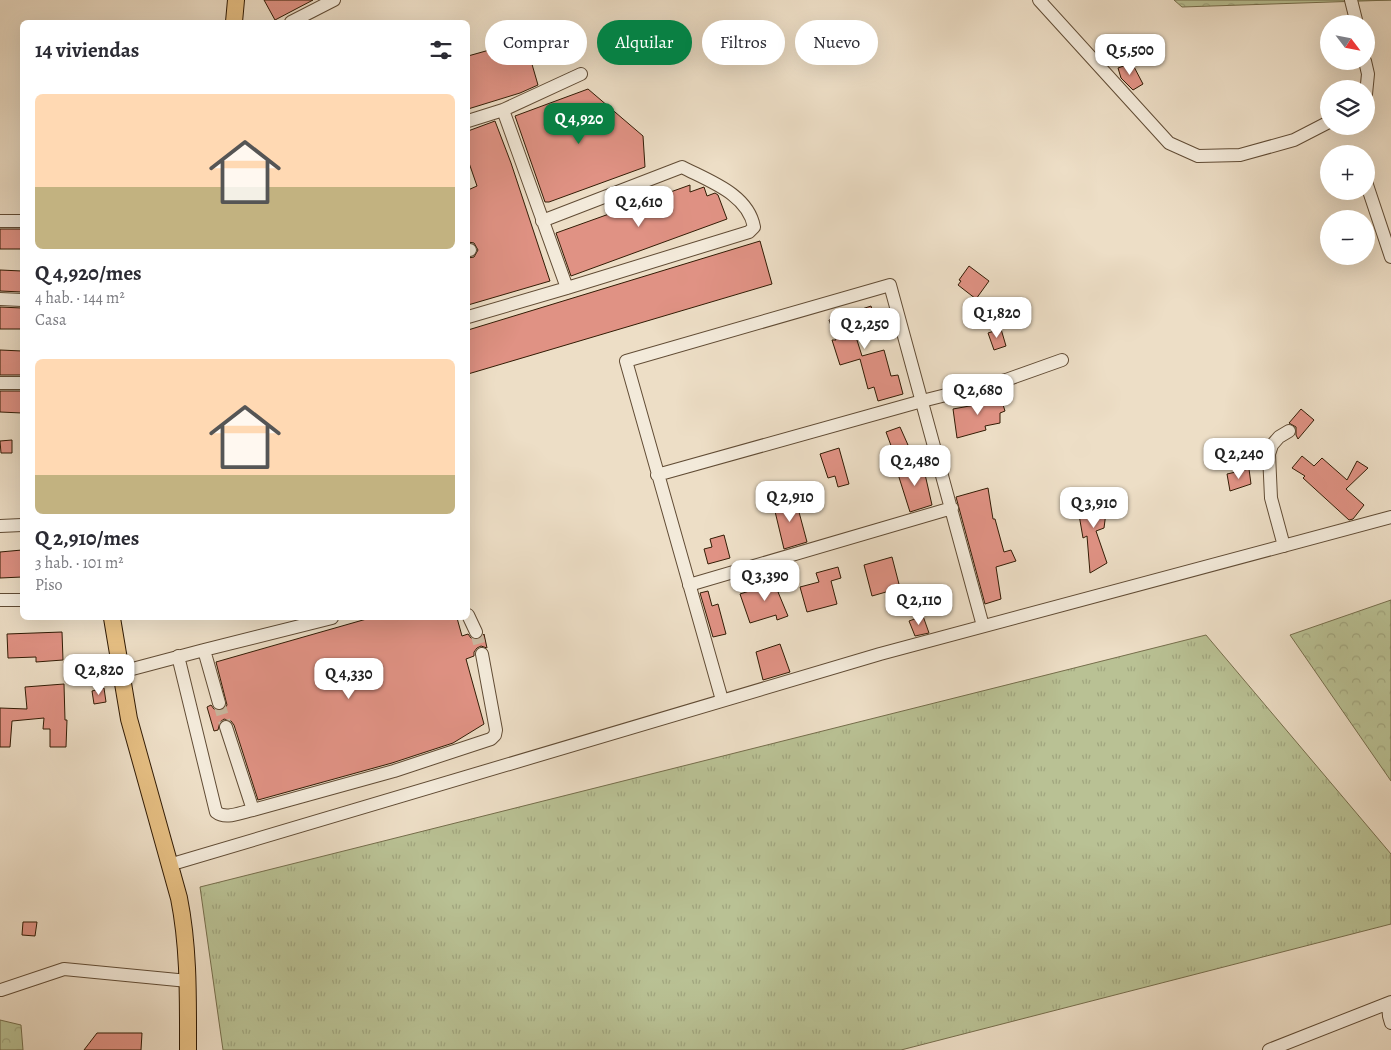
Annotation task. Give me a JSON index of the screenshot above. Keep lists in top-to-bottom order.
{
  "north": "bottom right",
  "page": {
    "map_buttons": ["+", "−"],
    "chip": [
      "Comprar",
      "Alquilar",
      "Filtros",
      "Nuevo"
    ],
    "heading": "14 viviendas",
    "price": [
      "Q 5,500",
      "Q 4,920",
      "Q 2,610",
      "Q 1,820",
      "Q 2,250",
      "Q 2,680",
      "Q 2,240",
      "Q 2,480",
      "Q 2,910",
      "Q 3,910",
      "Q 3,390",
      "Q 2,110",
      "Q 2,820",
      "Q 4,330"
    ],
    "list": [
      {
        "name": "Q 4,920/mes",
        "note": "4 hab. · 144 m² · Casa"
      },
      {
        "name": "Q 2,910/mes",
        "note": "3 hab. · 101 m² · Piso"
      }
    ]
  }
}
